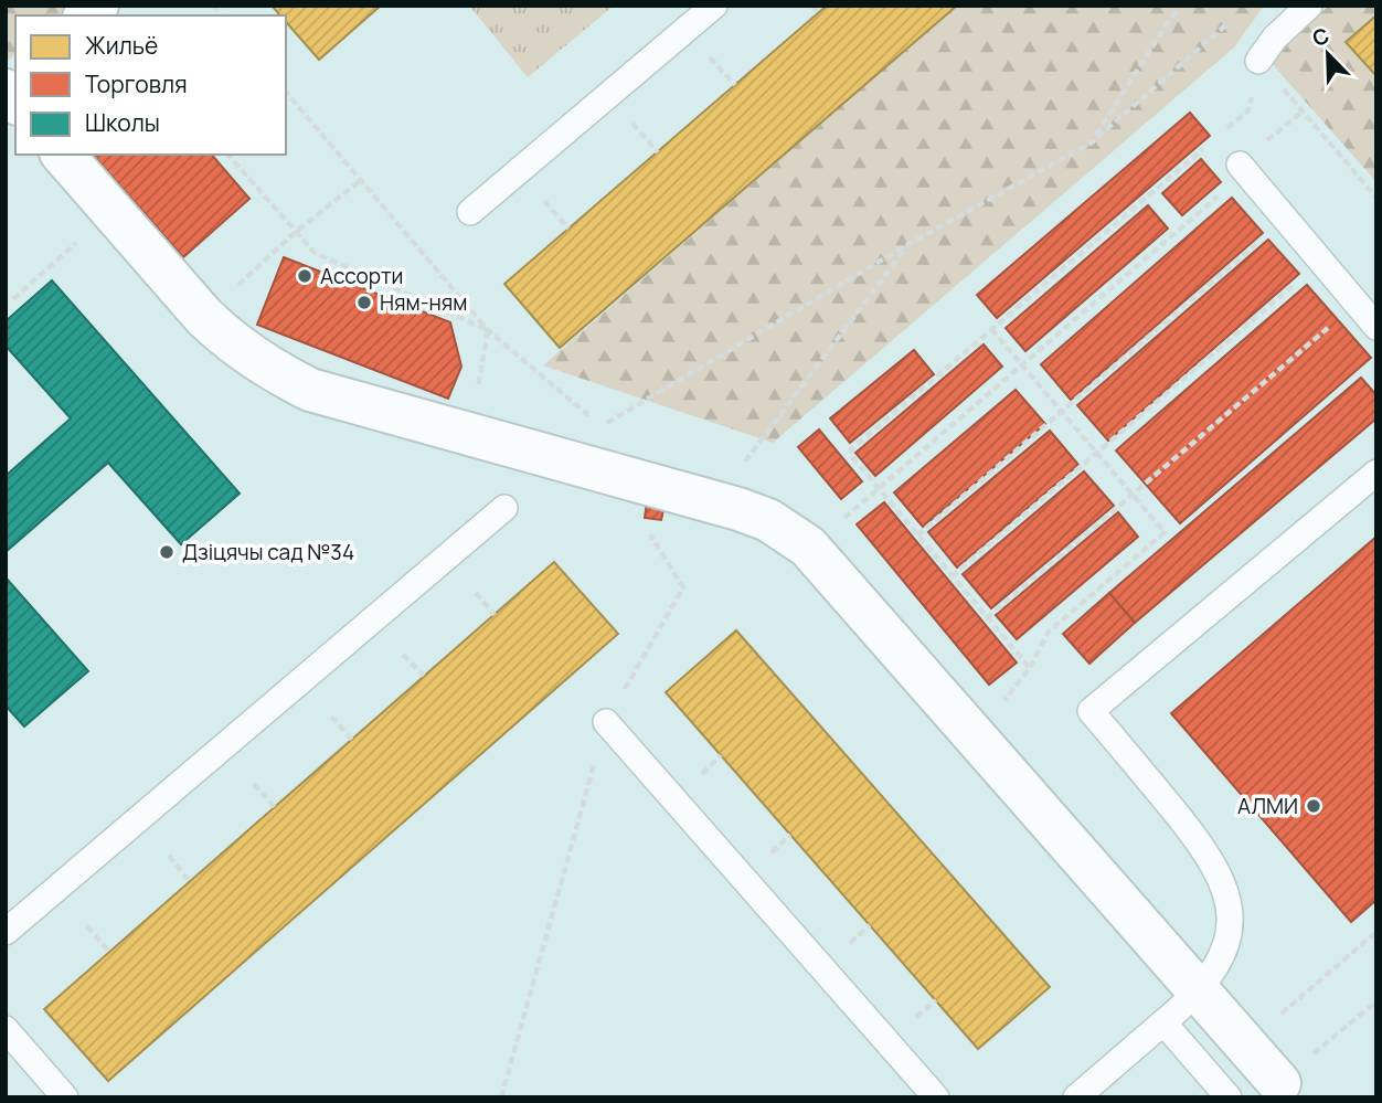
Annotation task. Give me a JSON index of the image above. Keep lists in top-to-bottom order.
{
  "places": [
    "Ассорти",
    "Ням-ням",
    "Дзіцячы сад №34",
    "АЛМИ"
  ],
  "legend": ["Жильё", "Торговля", "Школы"],
  "north": "top left"
}
